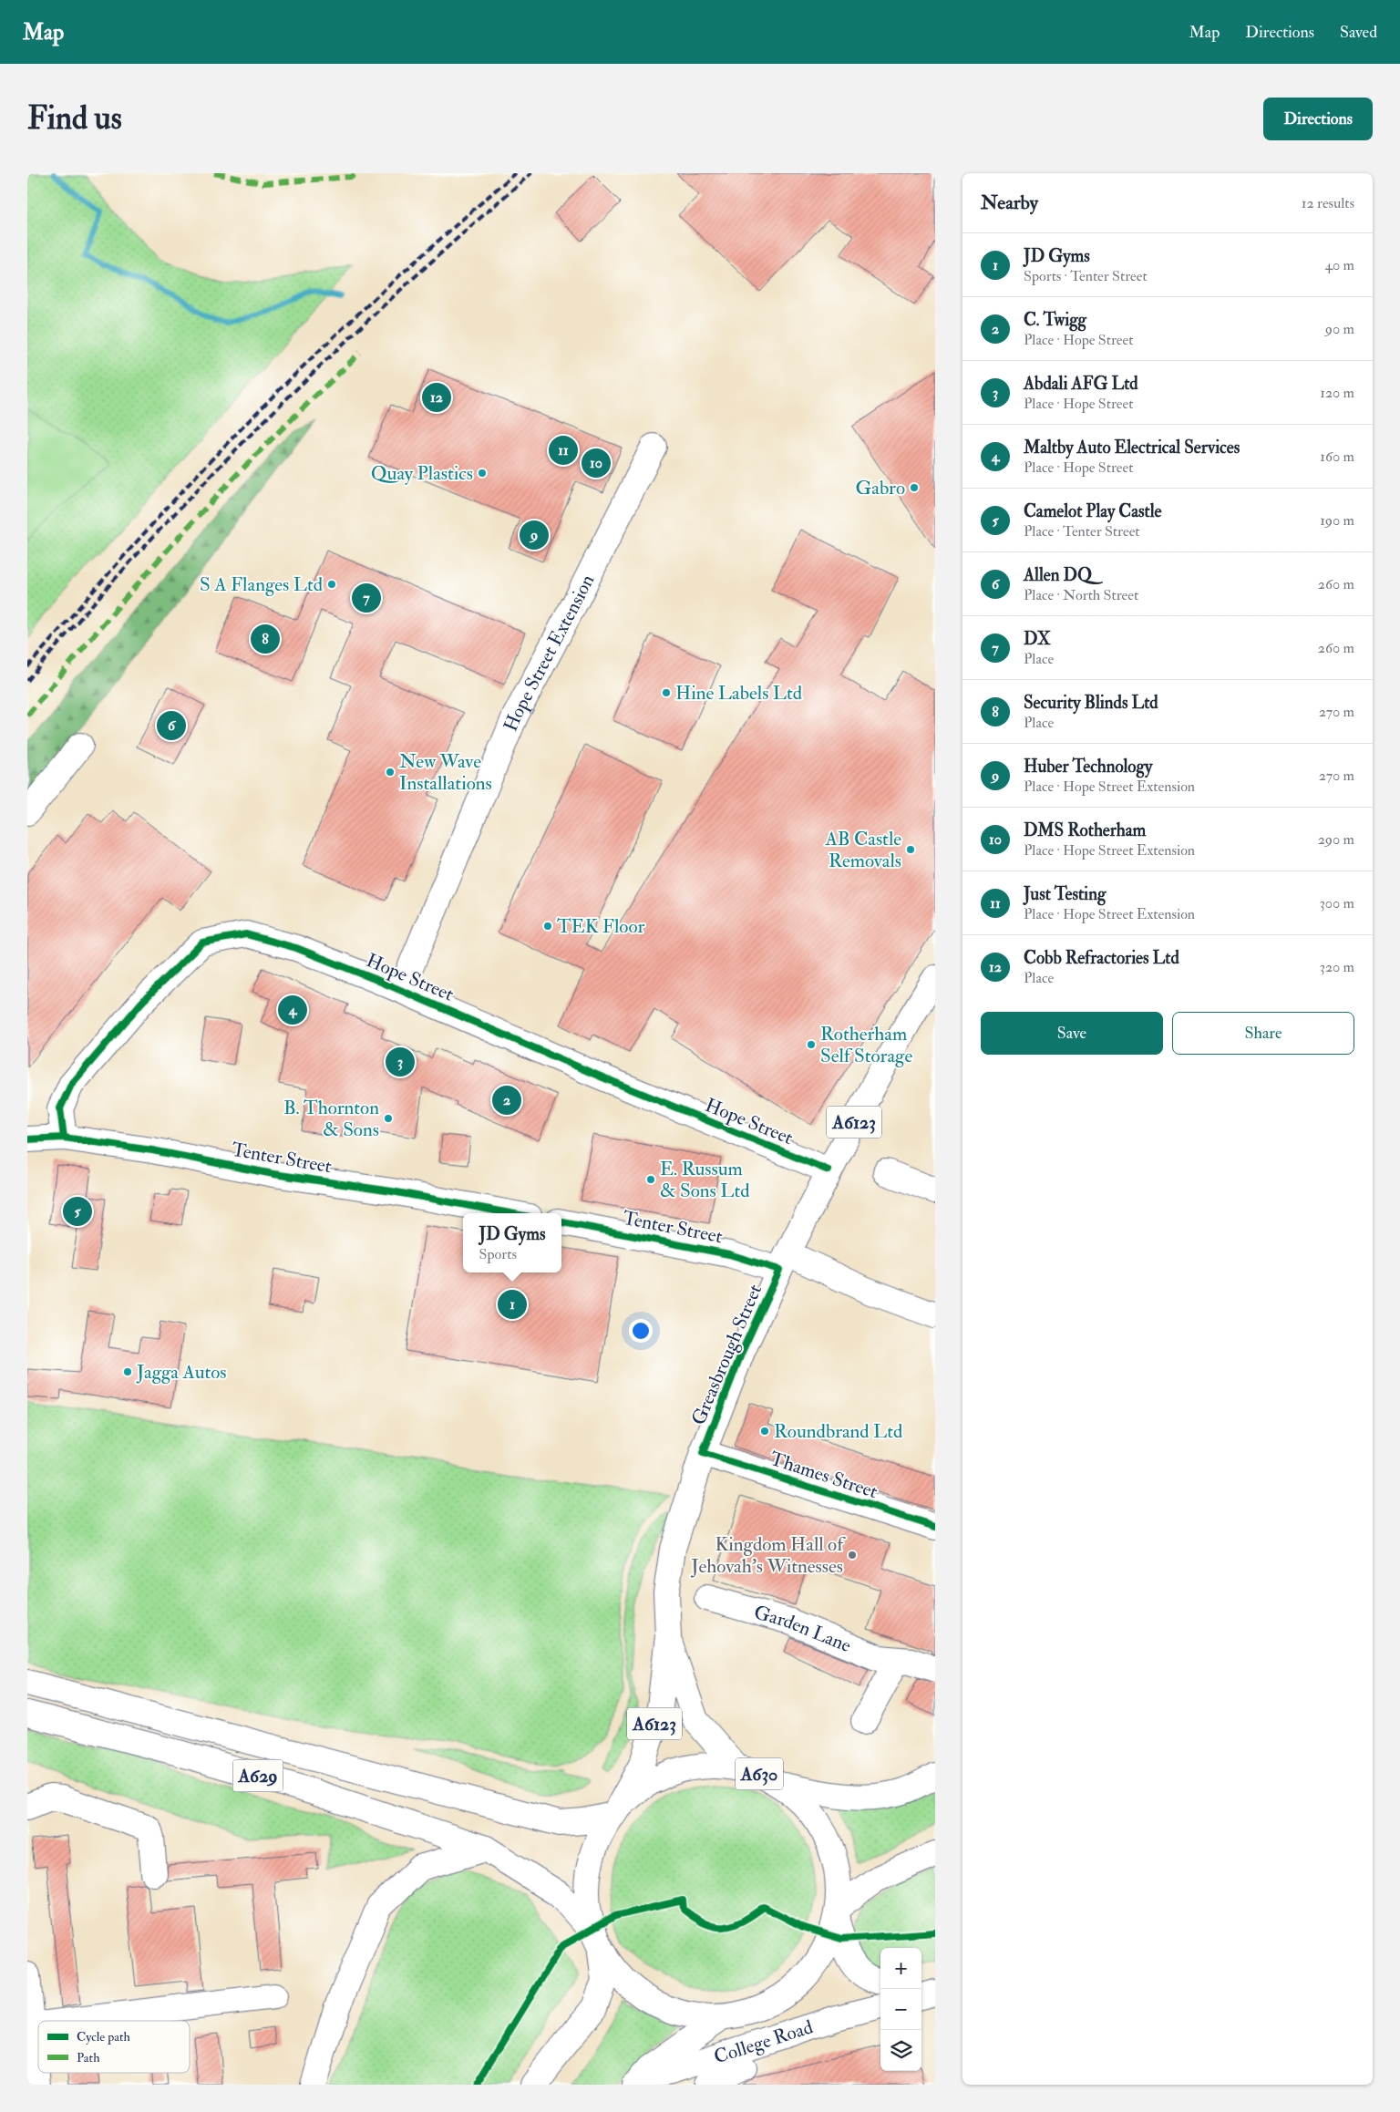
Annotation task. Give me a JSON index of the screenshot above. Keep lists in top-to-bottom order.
{
  "streets": {
    "street": [
      "Hope Street Extension",
      "Hope Street",
      "A6123",
      "Tenter Street",
      "Greasbrough Street",
      "Thames Street",
      "Garden Lane",
      "A630",
      "A629",
      "College Road"
    ]
  },
  "crossings": [
    ["Hope Street Extension", "Hope Street"],
    ["Hope Street", "Tenter Street"],
    ["Hope Street", "Greasbrough Street"],
    ["Tenter Street", "Greasbrough Street"],
    ["Greasbrough Street", "Thames Street"],
    ["Greasbrough Street", "A630"],
    ["Greasbrough Street", "A629"],
    ["A630", "A629"],
    ["A630", "College Road"]
  ],
  "places": [
    "Quay Plastics",
    "Gabro",
    "S A Flanges Ltd",
    "Hine Labels Ltd",
    "New Wave Installations",
    "AB Castle Removals",
    "TEK Floor",
    "Rotherham Self Storage",
    "B. Thornton & Sons",
    "E. Russum & Sons Ltd",
    "Jagga Autos",
    "Roundbrand Ltd",
    "Kingdom Hall of Jehovah's Witnesses"
  ],
  "legend": ["Cycle path", "Path"],
  "page": {
    "header": "Map",
    "nav": ["Map", "Directions", "Saved"],
    "buttons": [
      "Directions",
      ["Save", "Share"]
    ],
    "title": "Find us",
    "heading": ["Nearby", "12 results"],
    "list": [
      {
        "mark": "1",
        "name": "JD Gyms",
        "note": "Sports · Tenter Street",
        "value": "40 m"
      },
      {
        "mark": "2",
        "name": "C. Twigg",
        "note": "Place · Hope Street",
        "value": "90 m"
      },
      {
        "mark": "3",
        "name": "Abdali AFG Ltd",
        "note": "Place · Hope Street",
        "value": "120 m"
      },
      {
        "mark": "4",
        "name": "Maltby Auto Electrical Services",
        "note": "Place · Hope Street",
        "value": "160 m"
      },
      {
        "mark": "5",
        "name": "Camelot Play Castle",
        "note": "Place · Tenter Street",
        "value": "190 m"
      },
      {
        "mark": "6",
        "name": "Allen DQ",
        "note": "Place · North Street",
        "value": "260 m"
      },
      {
        "mark": "7",
        "name": "DX",
        "note": "Place",
        "value": "260 m"
      },
      {
        "mark": "8",
        "name": "Security Blinds Ltd",
        "note": "Place",
        "value": "270 m"
      },
      {
        "mark": "9",
        "name": "Huber Technology",
        "note": "Place · Hope Street Extension",
        "value": "270 m"
      },
      {
        "mark": "10",
        "name": "DMS Rotherham",
        "note": "Place · Hope Street Extension",
        "value": "290 m"
      },
      {
        "mark": "11",
        "name": "Just Testing",
        "note": "Place · Hope Street Extension",
        "value": "300 m"
      },
      {
        "mark": "12",
        "name": "Cobb Refractories Ltd",
        "note": "Place",
        "value": "320 m"
      }
    ],
    "pins": [
      "12",
      "11",
      "10",
      "9",
      "7",
      "8",
      "6",
      "4",
      "3",
      "2",
      "5",
      "1"
    ],
    "popup": ["JD Gyms", "Sports"],
    "map_buttons": ["+", "−"]
  }
}
